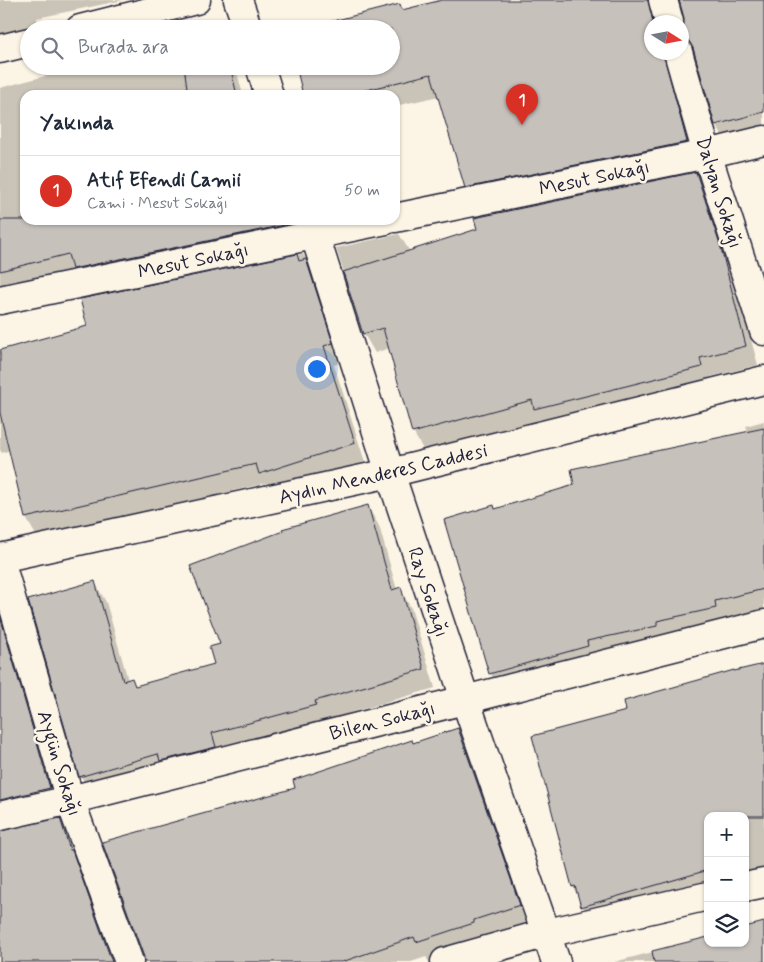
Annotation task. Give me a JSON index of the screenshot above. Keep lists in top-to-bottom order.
{
  "streets": {
    "street": [
      "Mesut Sokağı",
      "Dalyan Sokağı",
      "Aydın Menderes Caddesi",
      "Ray Sokağı",
      "Bilen Sokağı",
      "Aygün Sokağı"
    ]
  },
  "crossings": [
    ["Mesut Sokağı", "Dalyan Sokağı"],
    ["Mesut Sokağı", "Ray Sokağı"],
    ["Aydın Menderes Caddesi", "Ray Sokağı"],
    ["Aydın Menderes Caddesi", "Aygün Sokağı"],
    ["Ray Sokağı", "Bilen Sokağı"],
    ["Bilen Sokağı", "Aygün Sokağı"]
  ],
  "north": "right",
  "page": {
    "search": "Burada ara",
    "pins": "1",
    "heading": "Yakında",
    "list": [
      {
        "mark": "1",
        "name": "Atıf Efendi Camii",
        "note": "Cami · Mesut Sokağı",
        "value": "50 m"
      }
    ],
    "map_buttons": ["+", "−"]
  }
}
